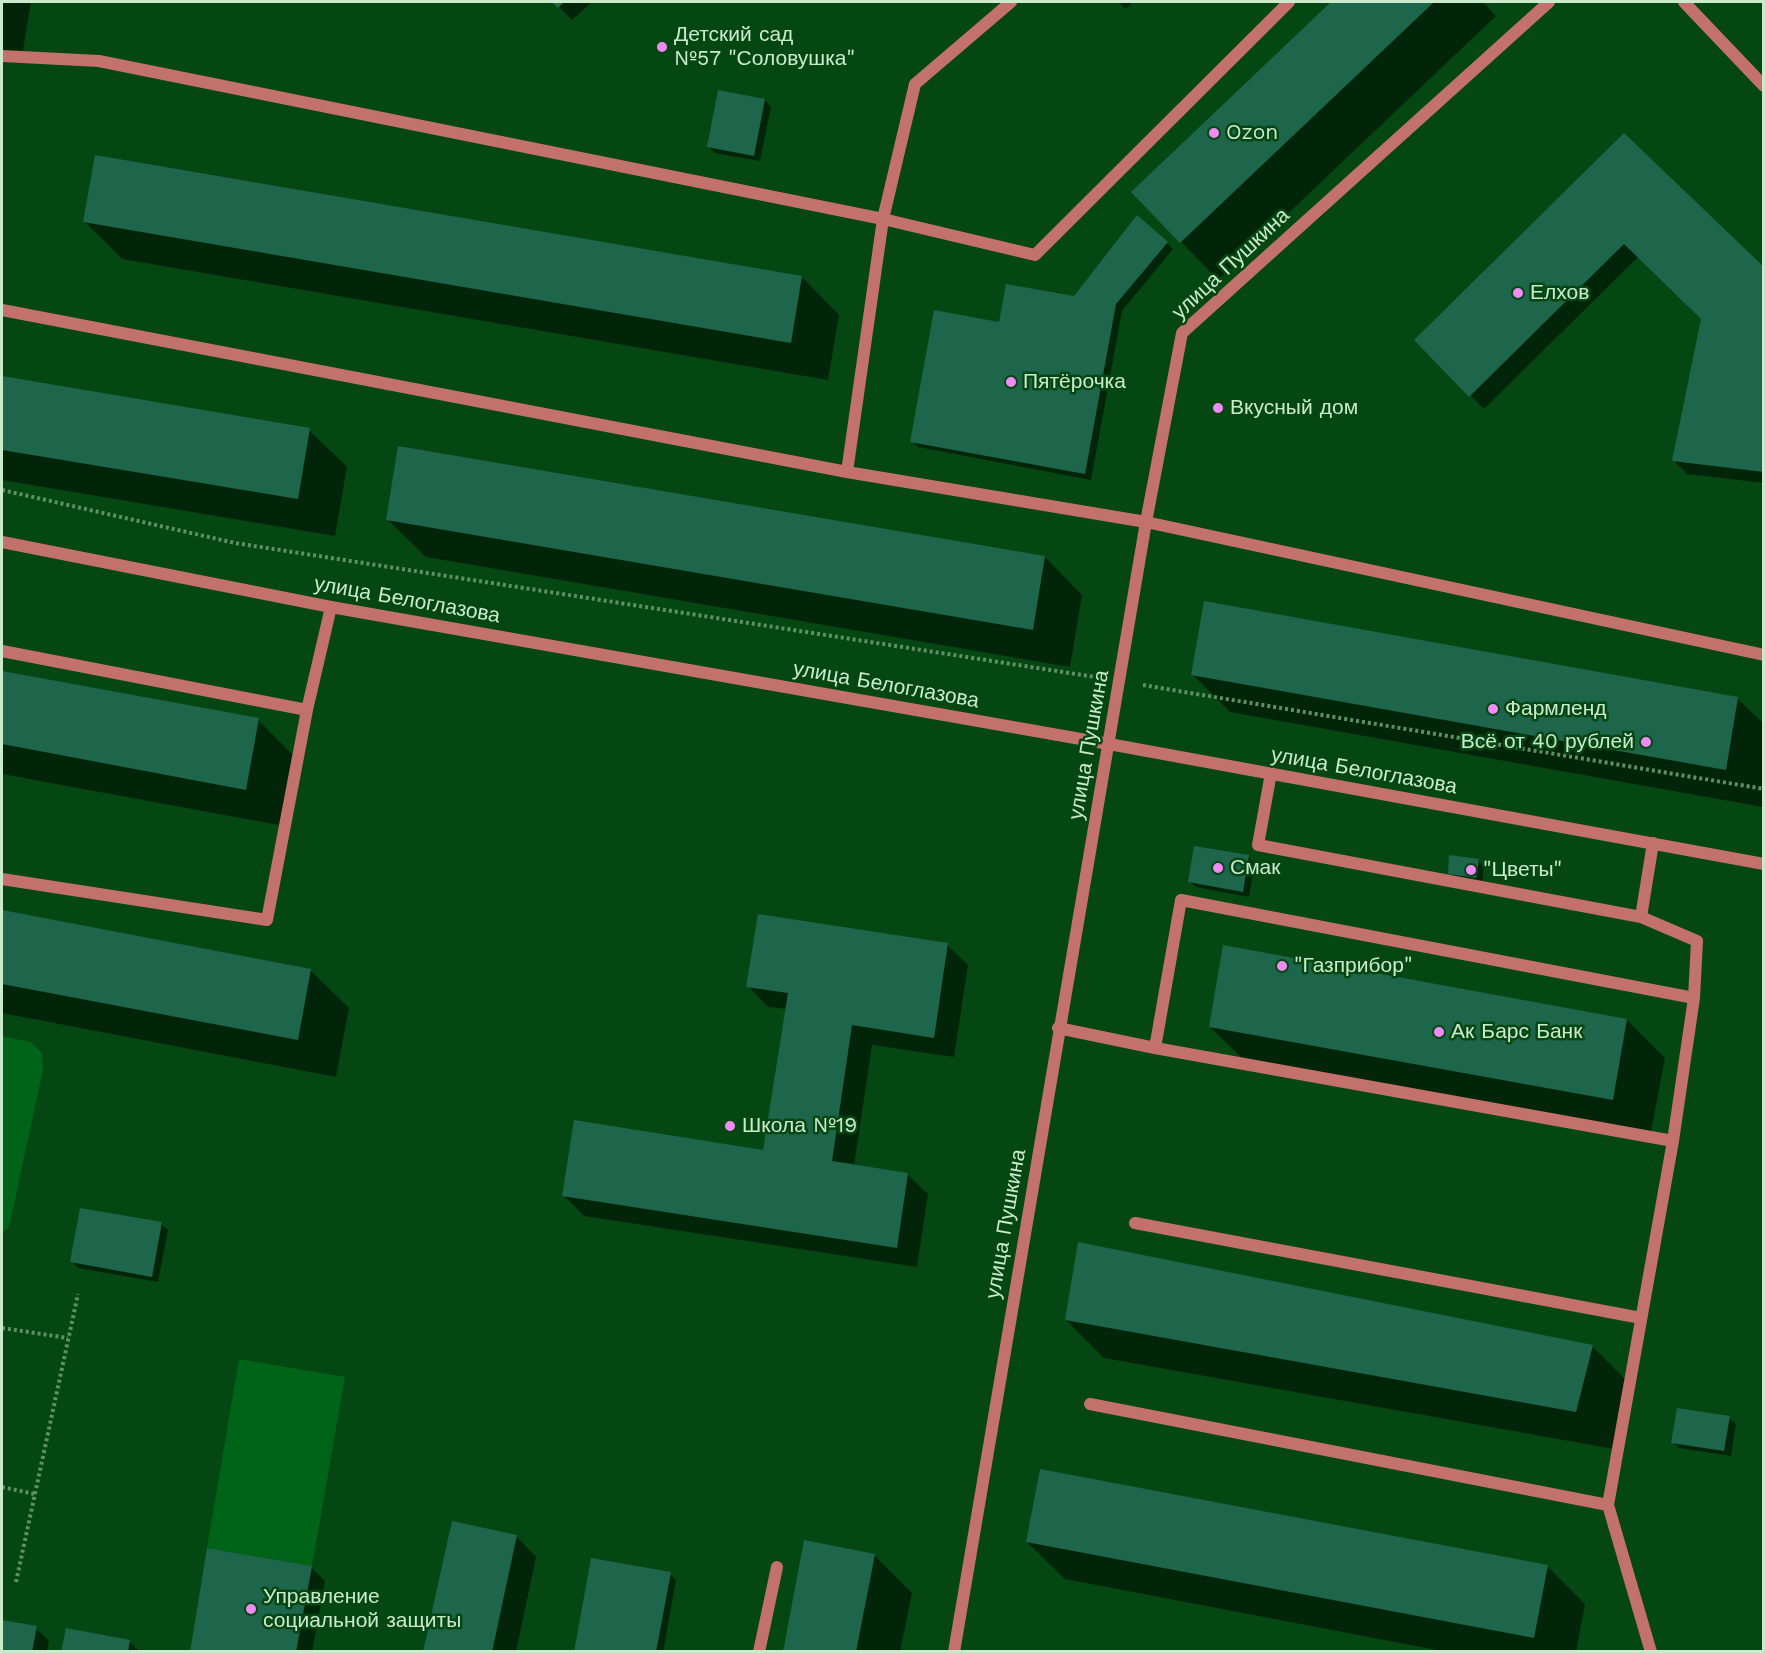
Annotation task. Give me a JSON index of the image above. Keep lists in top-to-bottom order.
{
  "streets": {
    "street": ["улица Пушкина", "улица Белоглазова"]
  },
  "crossings": [
    ["улица Пушкина", "улица Белоглазова"]
  ],
  "places": [
    "Детский сад №57 \"Соловушка\"",
    "Ozon",
    "Елхов",
    "Пятёрочка",
    "Вкусный дом",
    "Фармленд",
    "Всё от 40 рублей",
    "Смак",
    "\"Цветы\"",
    "\"Газприбор\"",
    "Ак Барс Банк",
    "Школа №19",
    "Управление социальной защиты"
  ]
}
